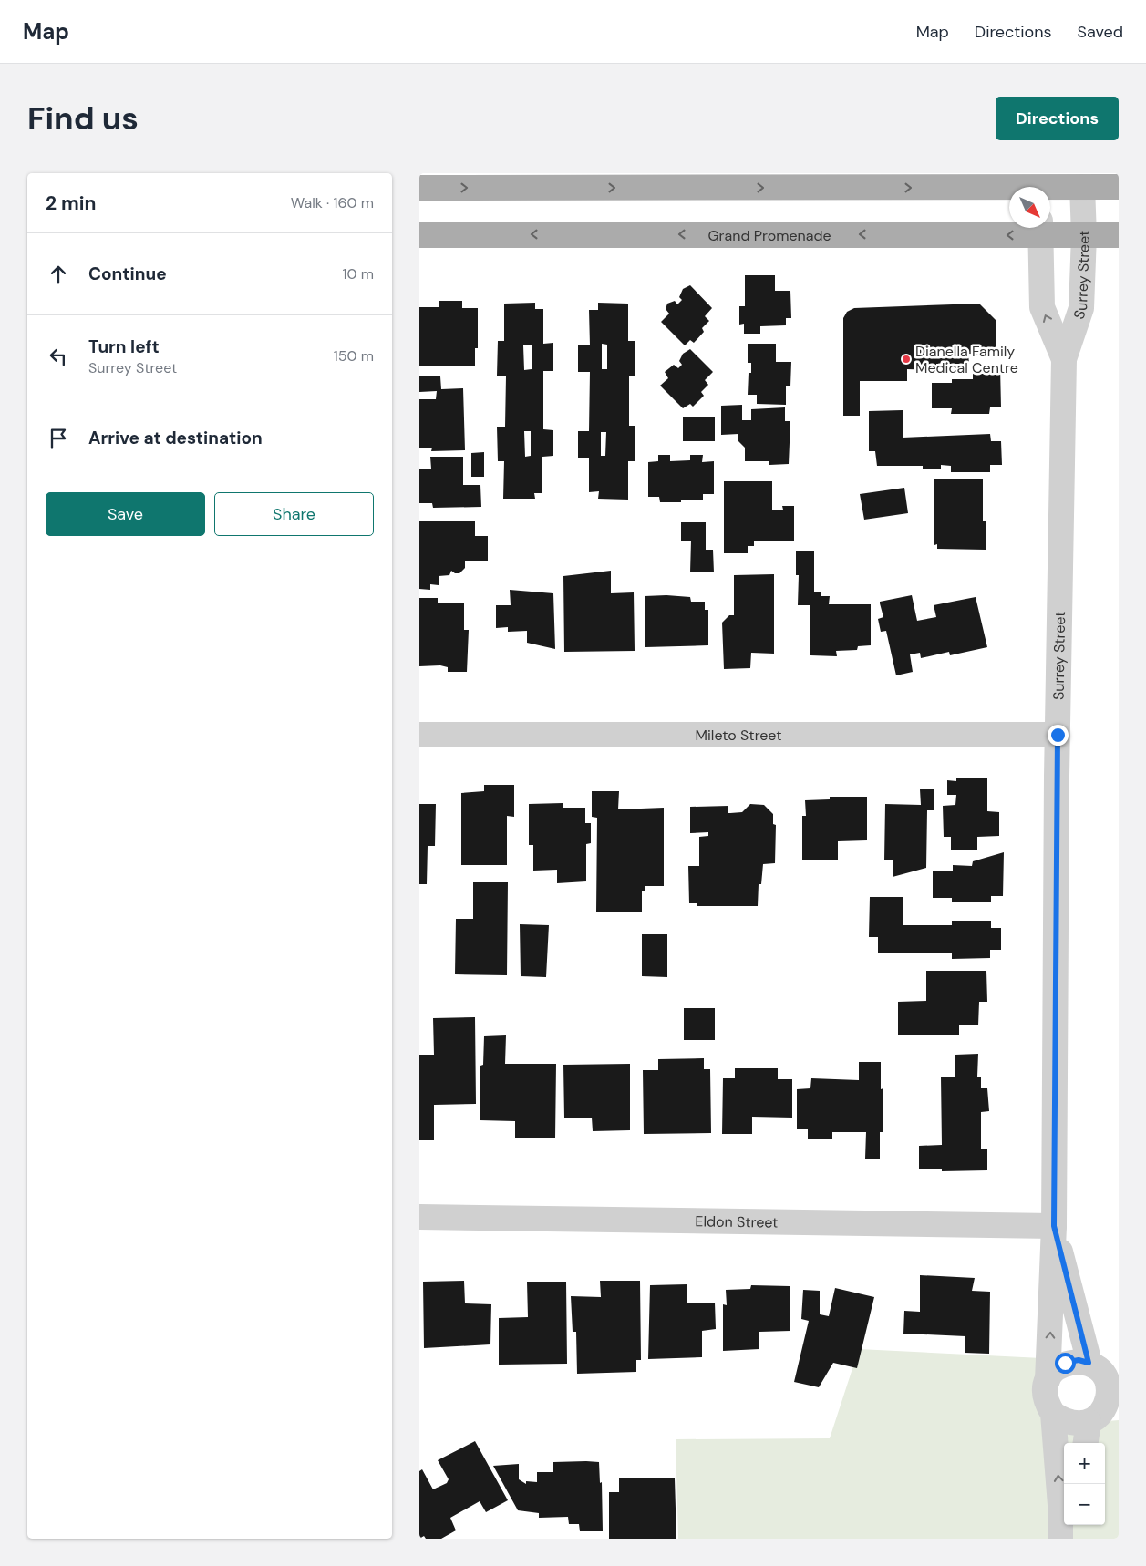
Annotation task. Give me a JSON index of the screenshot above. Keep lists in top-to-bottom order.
{
  "streets": {
    "main road": ["Grand Promenade"],
    "street": ["Surrey Street", "Mileto Street", "Eldon Street"]
  },
  "crossings": [
    ["Grand Promenade", "Surrey Street"],
    ["Surrey Street", "Mileto Street"],
    ["Surrey Street", "Eldon Street"]
  ],
  "places": ["Dianella Family Medical Centre"],
  "north": "bottom right",
  "page": {
    "header": "Map",
    "nav": ["Map", "Directions", "Saved"],
    "buttons": [
      "Directions",
      ["Save", "Share"]
    ],
    "title": "Find us",
    "heading": ["2 min", "Walk · 160 m"],
    "list": [
      ["Continue", "10 m"],
      ["Turn left", "Surrey Street", "150 m"],
      "Arrive at destination"
    ],
    "map_buttons": ["+", "−"]
  }
}
